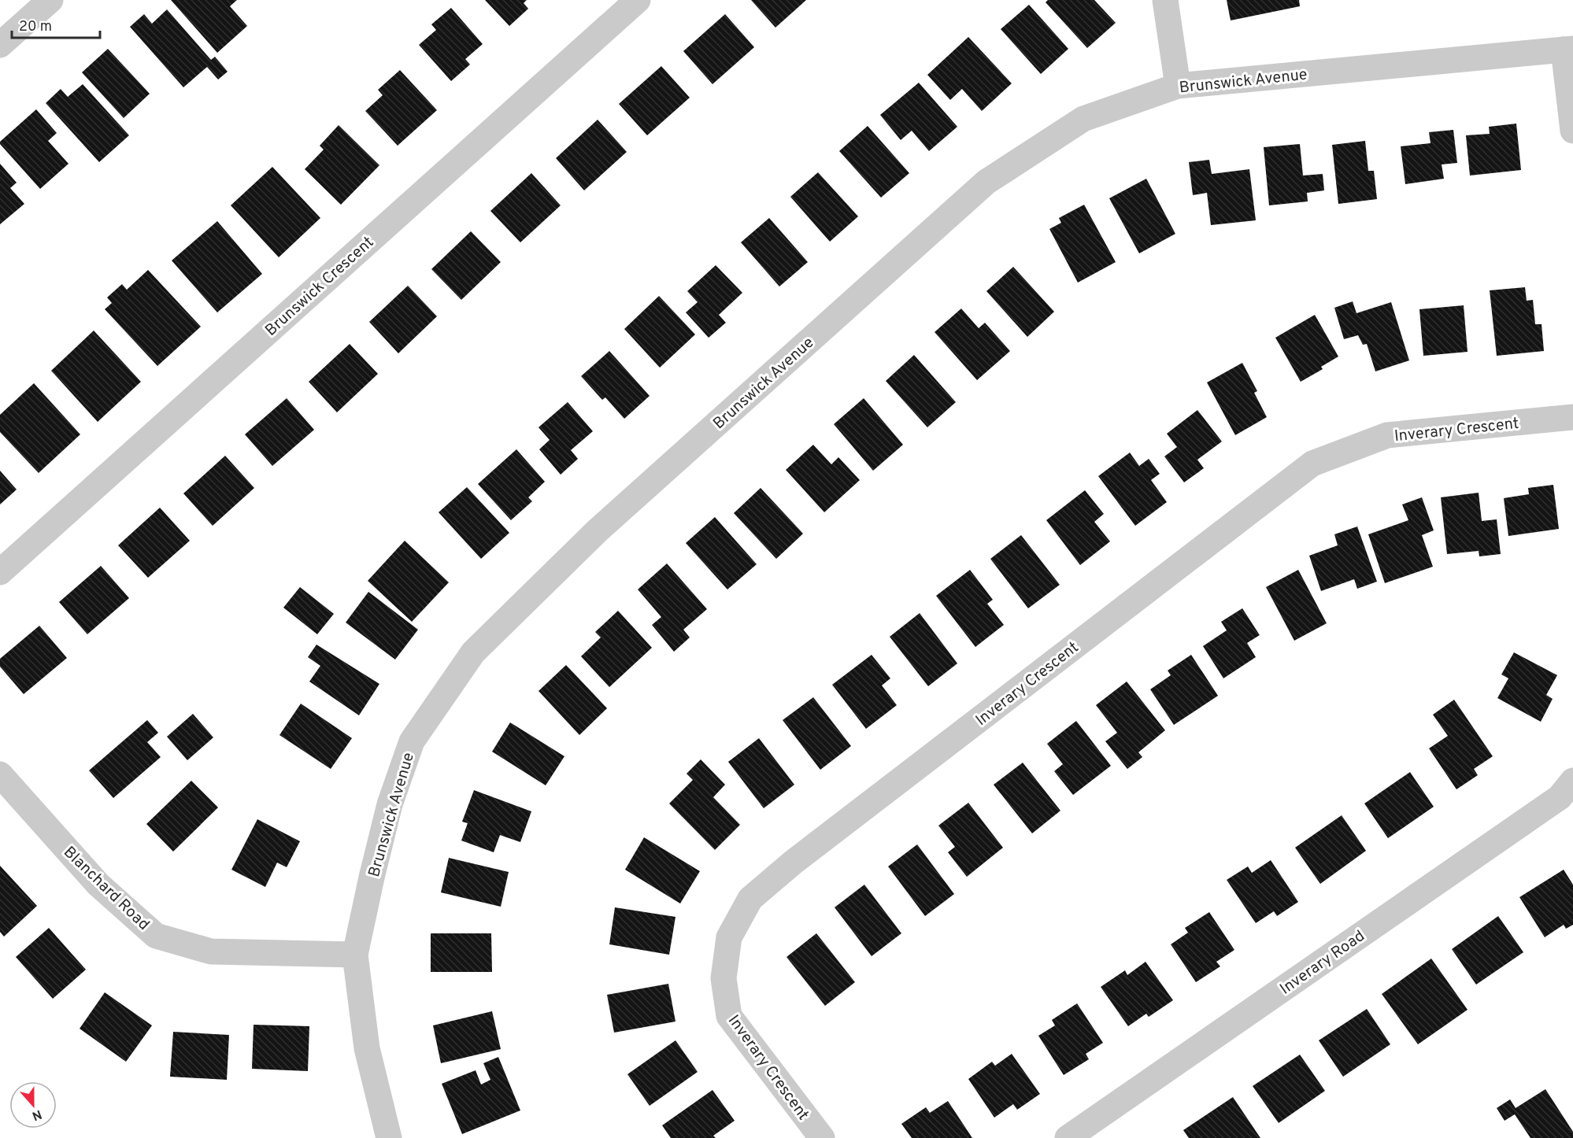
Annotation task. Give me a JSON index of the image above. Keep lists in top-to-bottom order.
{
  "streets": {
    "street": [
      "Brunswick Avenue",
      "Brunswick Crescent",
      "Inverary Crescent",
      "Blanchard Road",
      "Inverary Road"
    ]
  },
  "crossings": [
    ["Brunswick Avenue", "Blanchard Road"]
  ],
  "scale_bar": "20 m",
  "north": "bottom"
}
